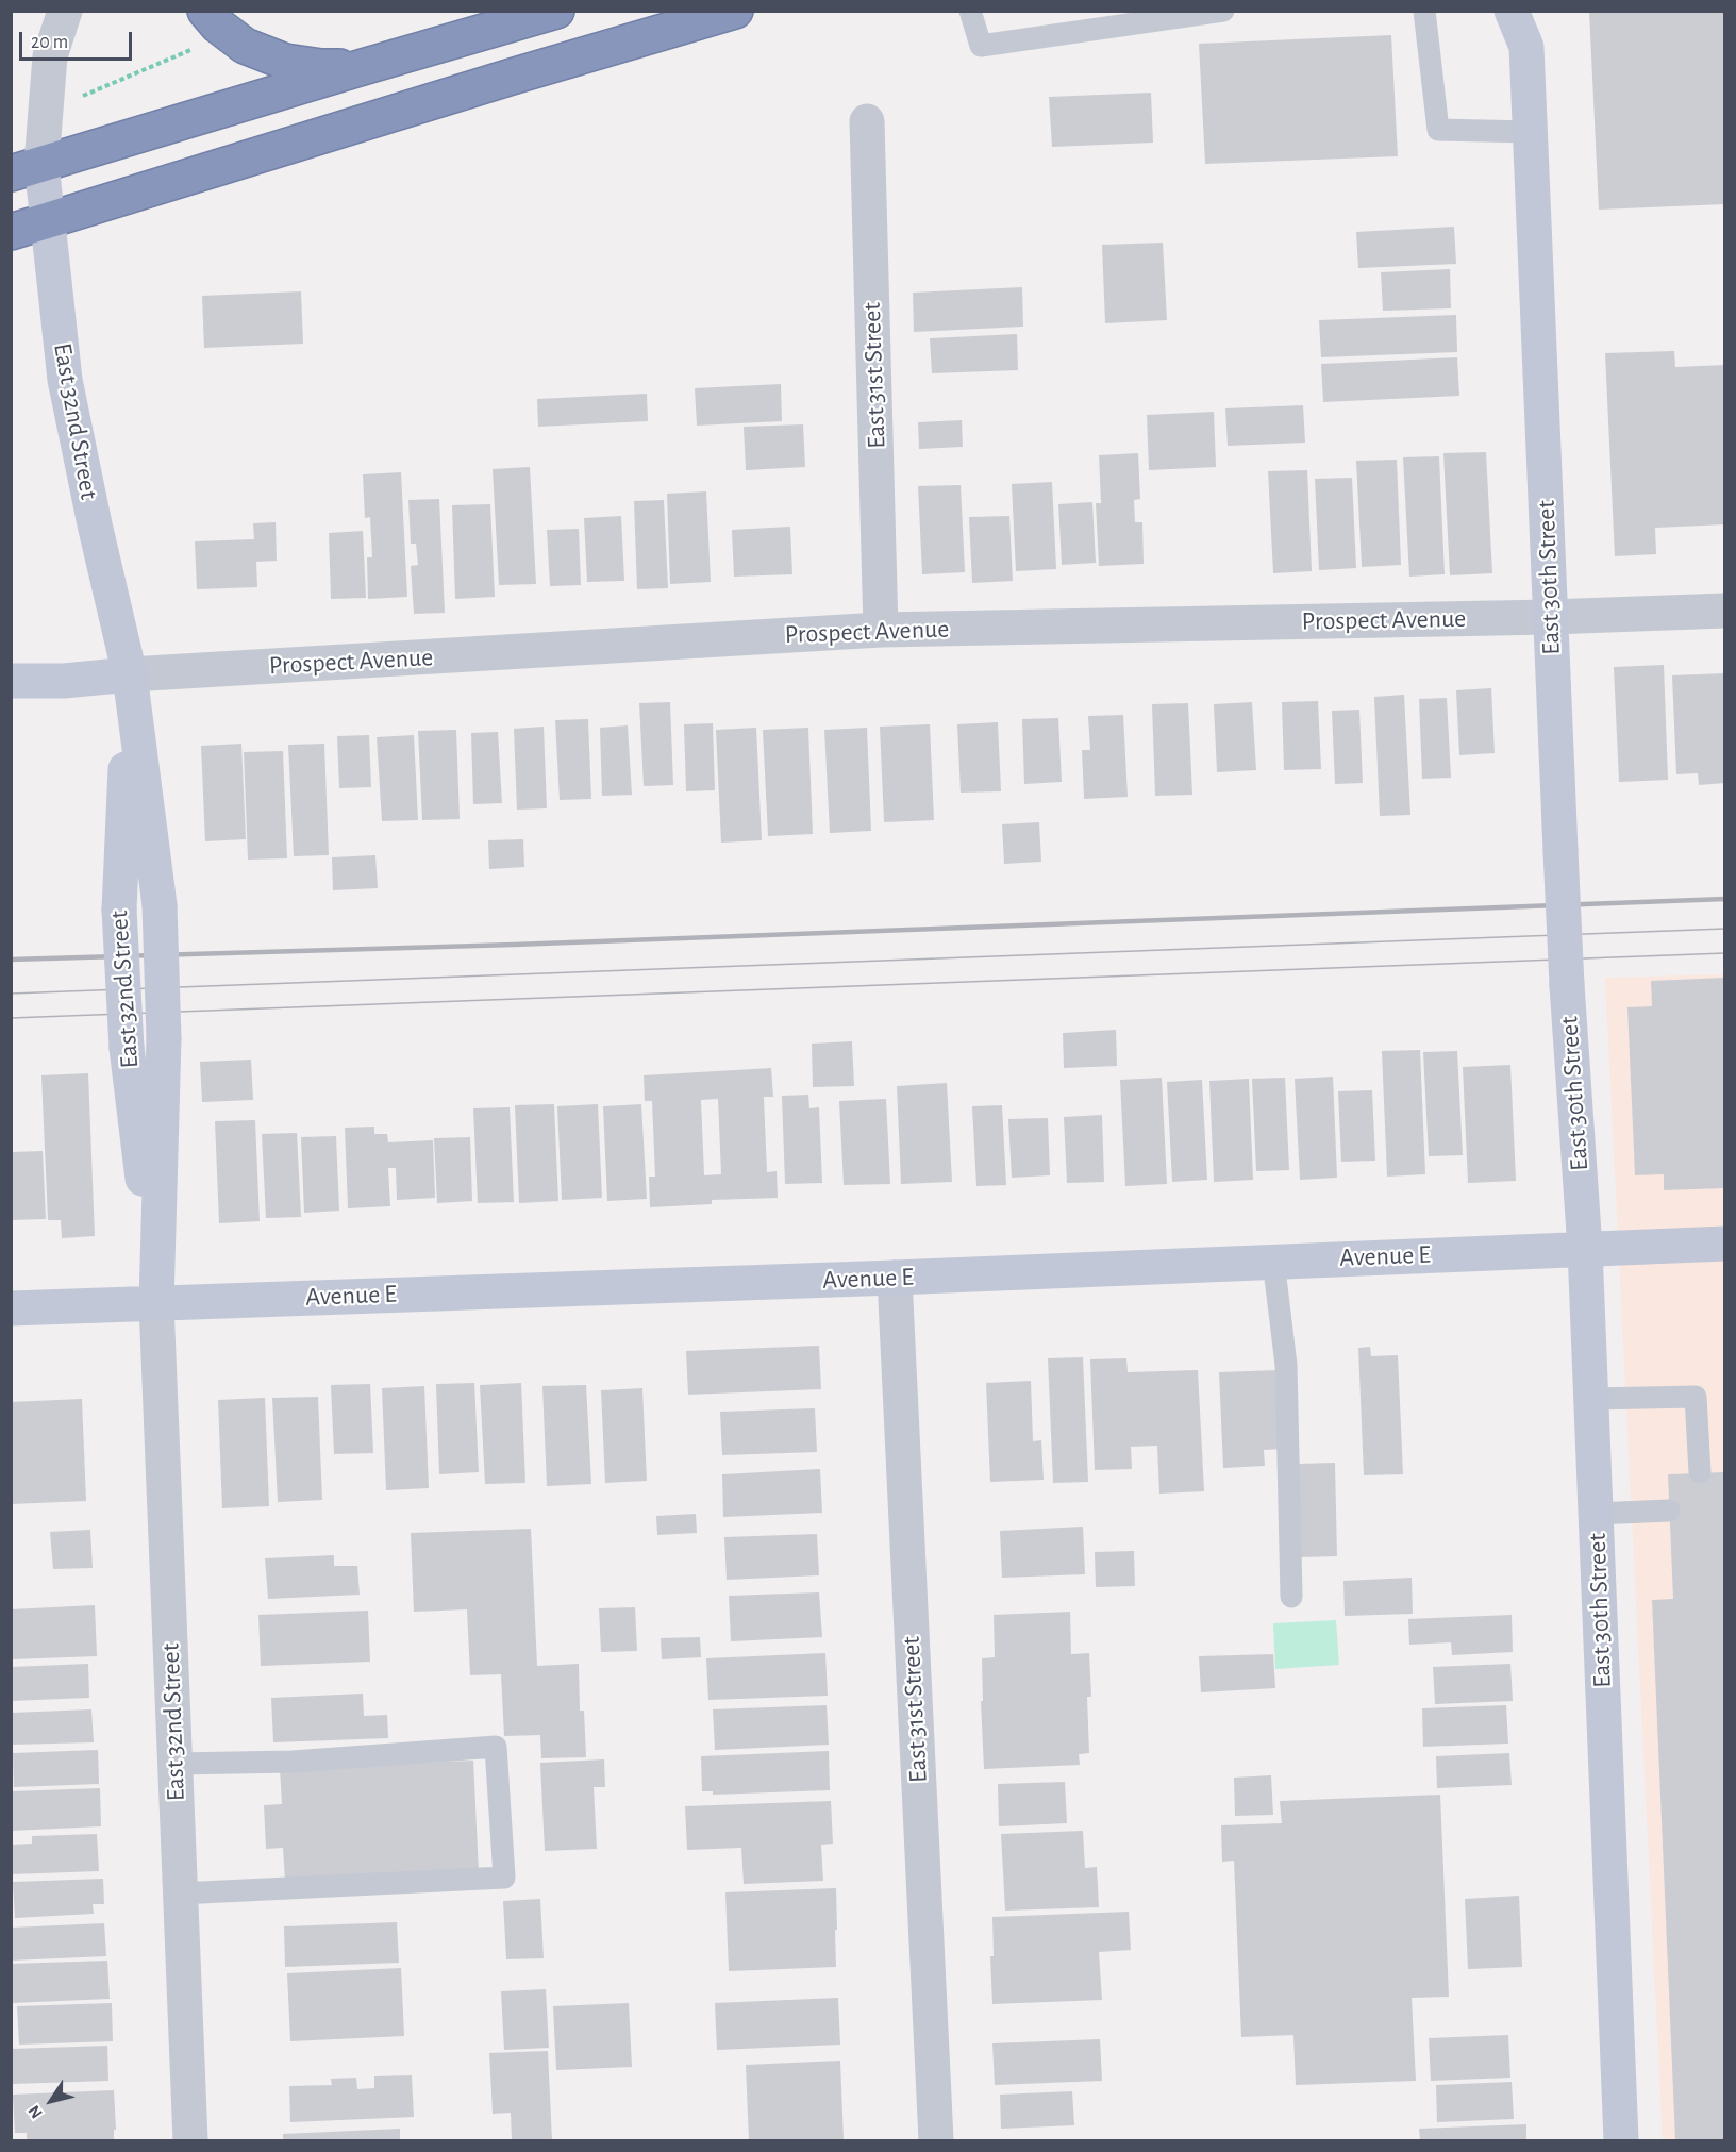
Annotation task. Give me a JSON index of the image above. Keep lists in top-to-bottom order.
{
  "streets": {
    "street": [
      "East 31st Street",
      "East 32nd Street",
      "East 30th Street",
      "Prospect Avenue",
      "Avenue E"
    ]
  },
  "crossings": [
    ["East 31st Street", "Prospect Avenue"],
    ["East 31st Street", "Avenue E"],
    ["East 32nd Street", "Prospect Avenue"],
    ["East 32nd Street", "Avenue E"],
    ["East 30th Street", "Prospect Avenue"],
    ["East 30th Street", "Avenue E"]
  ],
  "scale_bar": "20 m",
  "north": "bottom left"
}
